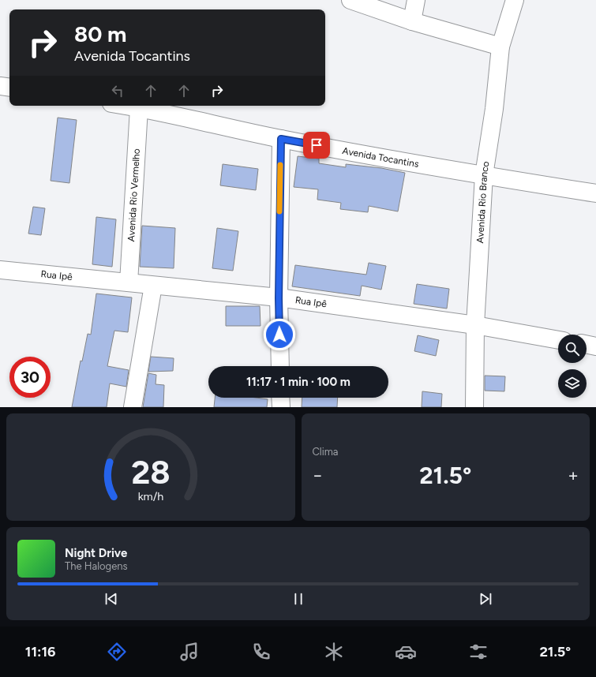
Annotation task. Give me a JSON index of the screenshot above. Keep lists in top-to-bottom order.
{
  "streets": {
    "street": [
      "Avenida Tocantins",
      "Avenida Rio Vermelho",
      "Avenida Rio Branco",
      "Rua Ipê"
    ]
  },
  "crossings": [
    ["Avenida Tocantins", "Avenida Rio Vermelho"],
    ["Avenida Tocantins", "Avenida Rio Branco"],
    ["Avenida Rio Vermelho", "Rua Ipê"],
    ["Avenida Rio Branco", "Rua Ipê"]
  ],
  "page": {
    "turn": ["80 m", "Avenida Tocantins"],
    "limit": "30",
    "trip": "11:17 · 1 min · 100 m",
    "tile": "Clima",
    "heat": ["−", "21.5°", "+"],
    "song": ["Night Drive", "The Halogens"],
    "tabs": ["11:16", "21.5°"],
    "gauge": ["28", "km/h"]
  }
}
